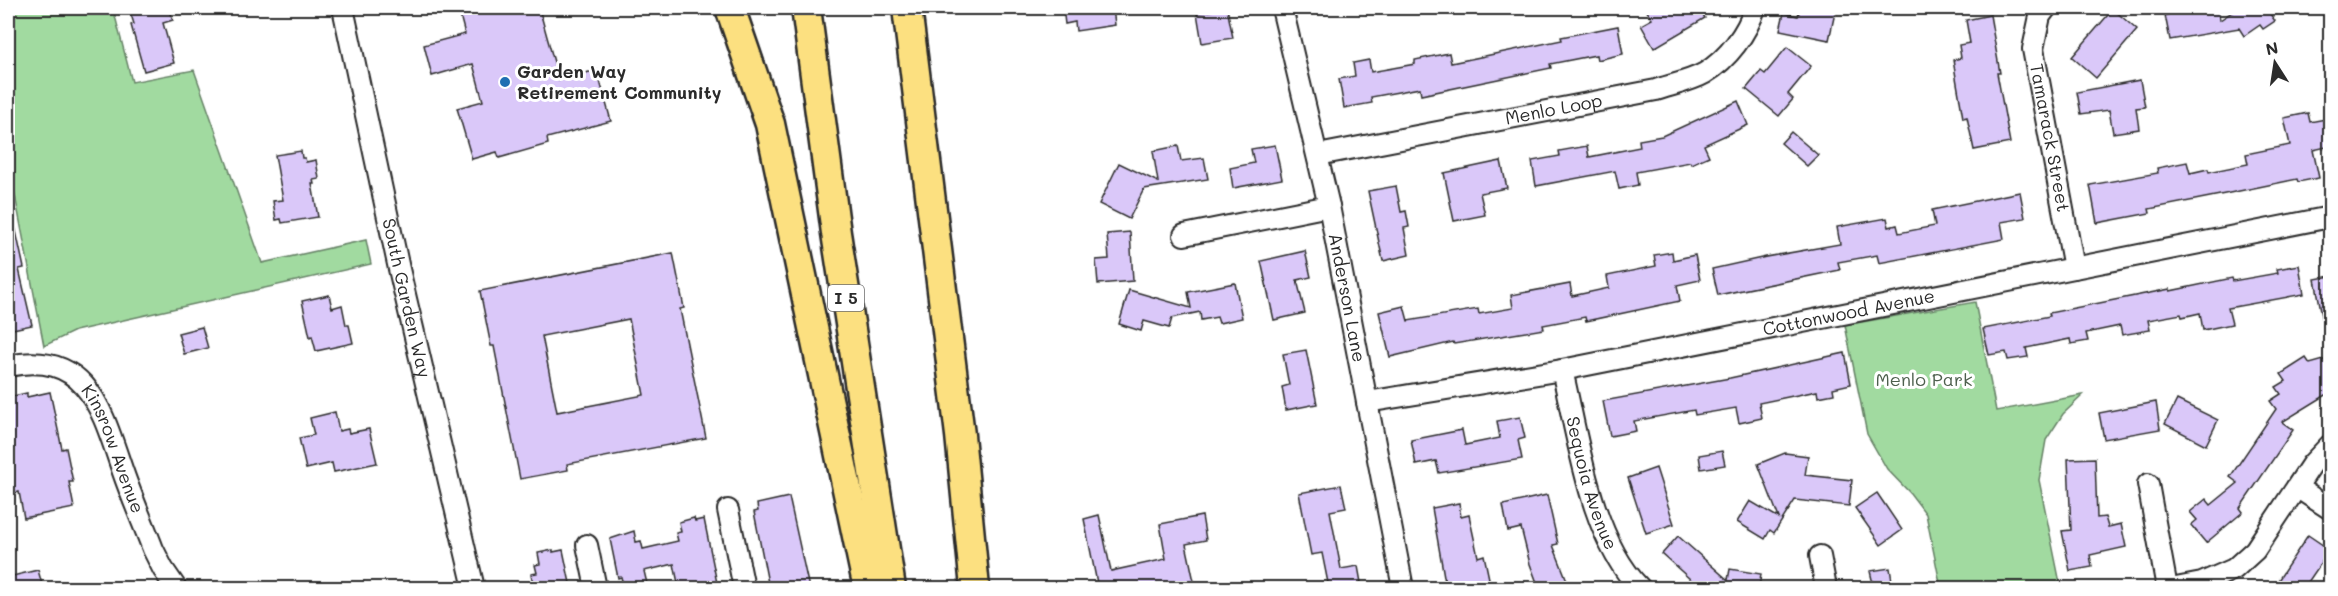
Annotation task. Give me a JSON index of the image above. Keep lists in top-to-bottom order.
{
  "streets": {
    "highway": ["I 5"],
    "street": [
      "Menlo Loop",
      "Tamarack Street",
      "Anderson Lane",
      "South Garden Way",
      "Cottonwood Avenue",
      "Kinsrow Avenue",
      "Sequoia Avenue"
    ]
  },
  "crossings": [
    ["Menlo Loop", "Anderson Lane"],
    ["Tamarack Street", "Cottonwood Avenue"],
    ["Anderson Lane", "Cottonwood Avenue"],
    ["Cottonwood Avenue", "Sequoia Avenue"]
  ],
  "parks": ["Menlo Park"],
  "places": ["Garden Way Retirement Community"],
  "north": "top"
}
